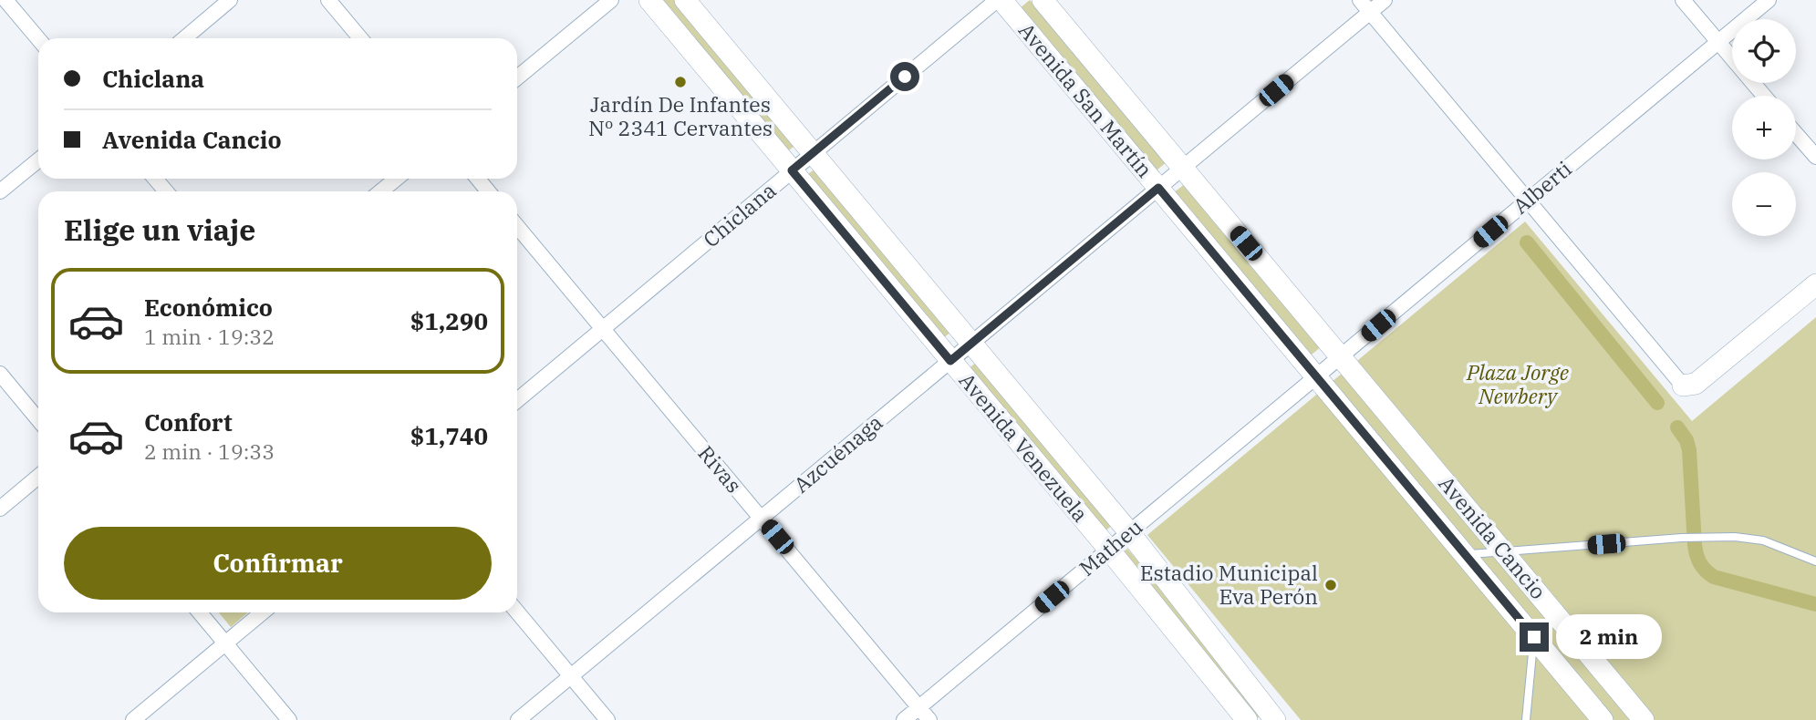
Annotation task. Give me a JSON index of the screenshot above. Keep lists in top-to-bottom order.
{
  "streets": {
    "street": [
      "Avenida San Martín",
      "Alberti",
      "Chiclana",
      "Avenida Venezuela",
      "Azcuénaga",
      "Rivas",
      "Avenida Cancio",
      "Matheu"
    ]
  },
  "crossings": [
    ["Avenida San Martín", "Alberti"],
    ["Avenida San Martín", "Chiclana"],
    ["Avenida San Martín", "Azcuénaga"],
    ["Avenida San Martín", "Avenida Cancio"],
    ["Avenida San Martín", "Matheu"],
    ["Alberti", "Avenida Cancio"],
    ["Alberti", "Matheu"],
    ["Chiclana", "Avenida Venezuela"],
    ["Chiclana", "Rivas"],
    ["Avenida Venezuela", "Azcuénaga"],
    ["Avenida Venezuela", "Matheu"],
    ["Azcuénaga", "Rivas"],
    ["Rivas", "Matheu"],
    ["Avenida Cancio", "Matheu"]
  ],
  "parks": ["Plaza Jorge Newbery"],
  "places": ["Jardín De Infantes Nº 2341 Cervantes", "Estadio Municipal Eva Perón"],
  "page": {
    "map_buttons": ["+", "−"],
    "banner": ["Chiclana", "Avenida Cancio"],
    "heading": "Elige un viaje",
    "list": [
      {
        "name": "Económico",
        "note": "1 min · 19:32",
        "value": "$1,290"
      },
      {
        "name": "Confort",
        "note": "2 min · 19:33",
        "value": "$1,740"
      }
    ],
    "buttons": "Confirmar",
    "bubble": "2 min"
  }
}
